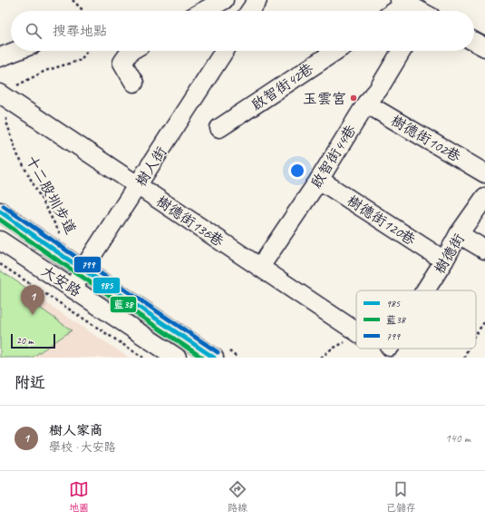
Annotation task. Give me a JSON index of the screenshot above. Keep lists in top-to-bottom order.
{
  "streets": {
    "street": [
      "啟智街42巷",
      "樹德街102巷",
      "啟智街44巷",
      "樹人街",
      "樹德街120巷",
      "樹德街136巷",
      "樹德街",
      "大安路"
    ],
    "path": ["十二股圳步道"]
  },
  "crossings": [
    ["樹德街102巷", "啟智街44巷"],
    ["啟智街44巷", "樹德街120巷"],
    ["啟智街44巷", "樹德街136巷"],
    ["樹人街", "樹德街136巷"],
    ["樹人街", "大安路"],
    ["十二股圳步道", "樹德街136巷"],
    ["樹德街120巷", "樹德街"]
  ],
  "places": ["玉雲宮"],
  "lines": ["transit line 799", "transit line 985", "transit line 藍38"],
  "legend": ["985", "藍38", "799"],
  "scale_bar": "20 m",
  "page": {
    "search": "搜尋地點",
    "pins": "1",
    "scale": "20 m",
    "heading": "附近",
    "list": [
      {
        "mark": "1",
        "name": "樹人家商",
        "note": "學校 · 大安路",
        "value": "140 m"
      }
    ],
    "nav": ["地圖", "路線", "已儲存"]
  }
}
